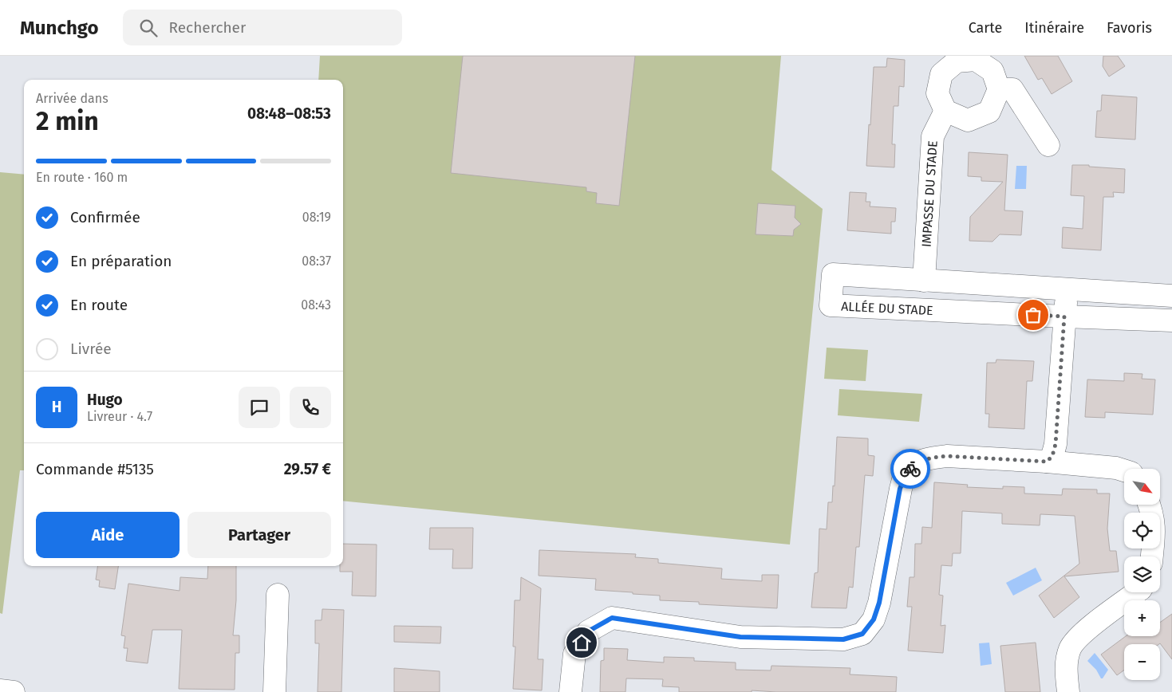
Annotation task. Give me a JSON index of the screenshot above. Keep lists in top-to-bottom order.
{
  "streets": {
    "street": ["IMPASSE DU STADE", "ALLÉE DU STADE"]
  },
  "crossings": [
    ["IMPASSE DU STADE", "ALLÉE DU STADE"]
  ],
  "north": "bottom right",
  "page": {
    "header": "Munchgo",
    "search": "Rechercher",
    "nav": ["Carte", "Itinéraire", "Favoris"],
    "heading": ["2 min", "Arrivée dans", "08:48–08:53"],
    "panel": [
      "Hugo",
      "Livreur · 4.7",
      "Commande #5135",
      "29.57 €"
    ],
    "bar": "En route · 160 m",
    "list": [
      ["Confirmée", "08:19"],
      ["En préparation", "08:37"],
      ["En route", "08:43"],
      "Livrée"
    ],
    "round": "H",
    "map_buttons": ["+", "−"],
    "buttons": ["Aide", "Partager"]
  }
}
